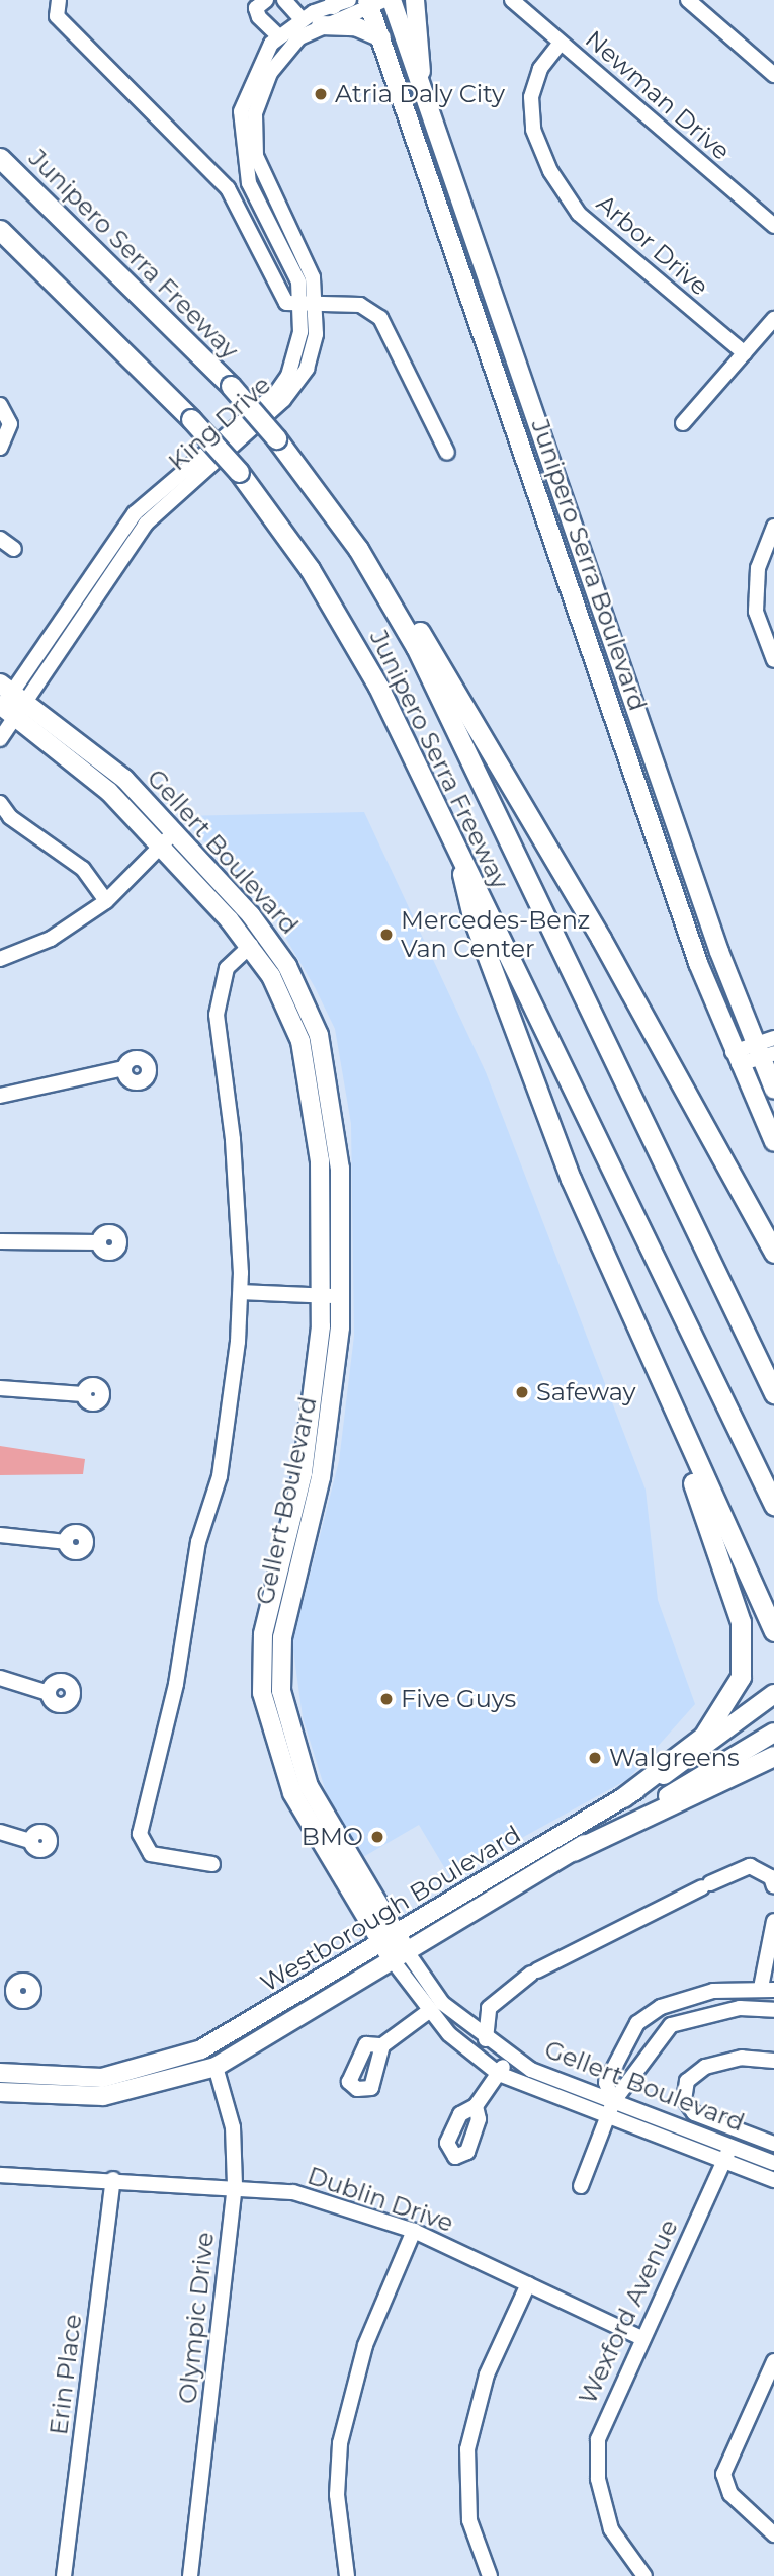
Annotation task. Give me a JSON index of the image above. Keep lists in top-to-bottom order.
{
  "streets": {
    "highway": ["Junipero Serra Freeway"],
    "main road": ["Junipero Serra Boulevard", "Gellert Boulevard", "Westborough Boulevard"],
    "street": [
      "Newman Drive",
      "Arbor Drive",
      "King Drive",
      "Dublin Drive",
      "Wexford Avenue",
      "Olympic Drive",
      "Erin Place"
    ]
  },
  "crossings": [
    ["Newman Drive", "Arbor Drive"],
    ["King Drive", "Junipero Serra Boulevard"],
    ["King Drive", "Gellert Boulevard"],
    ["Gellert Boulevard", "Westborough Boulevard"],
    ["Gellert Boulevard", "Wexford Avenue"],
    ["Westborough Boulevard", "Olympic Drive"],
    ["Dublin Drive", "Wexford Avenue"],
    ["Dublin Drive", "Olympic Drive"],
    ["Dublin Drive", "Erin Place"]
  ],
  "places": [
    "Atria Daly City",
    "Mercedes-Benz Van Center",
    "Safeway",
    "Five Guys",
    "Walgreens",
    "BMO"
  ]
}
